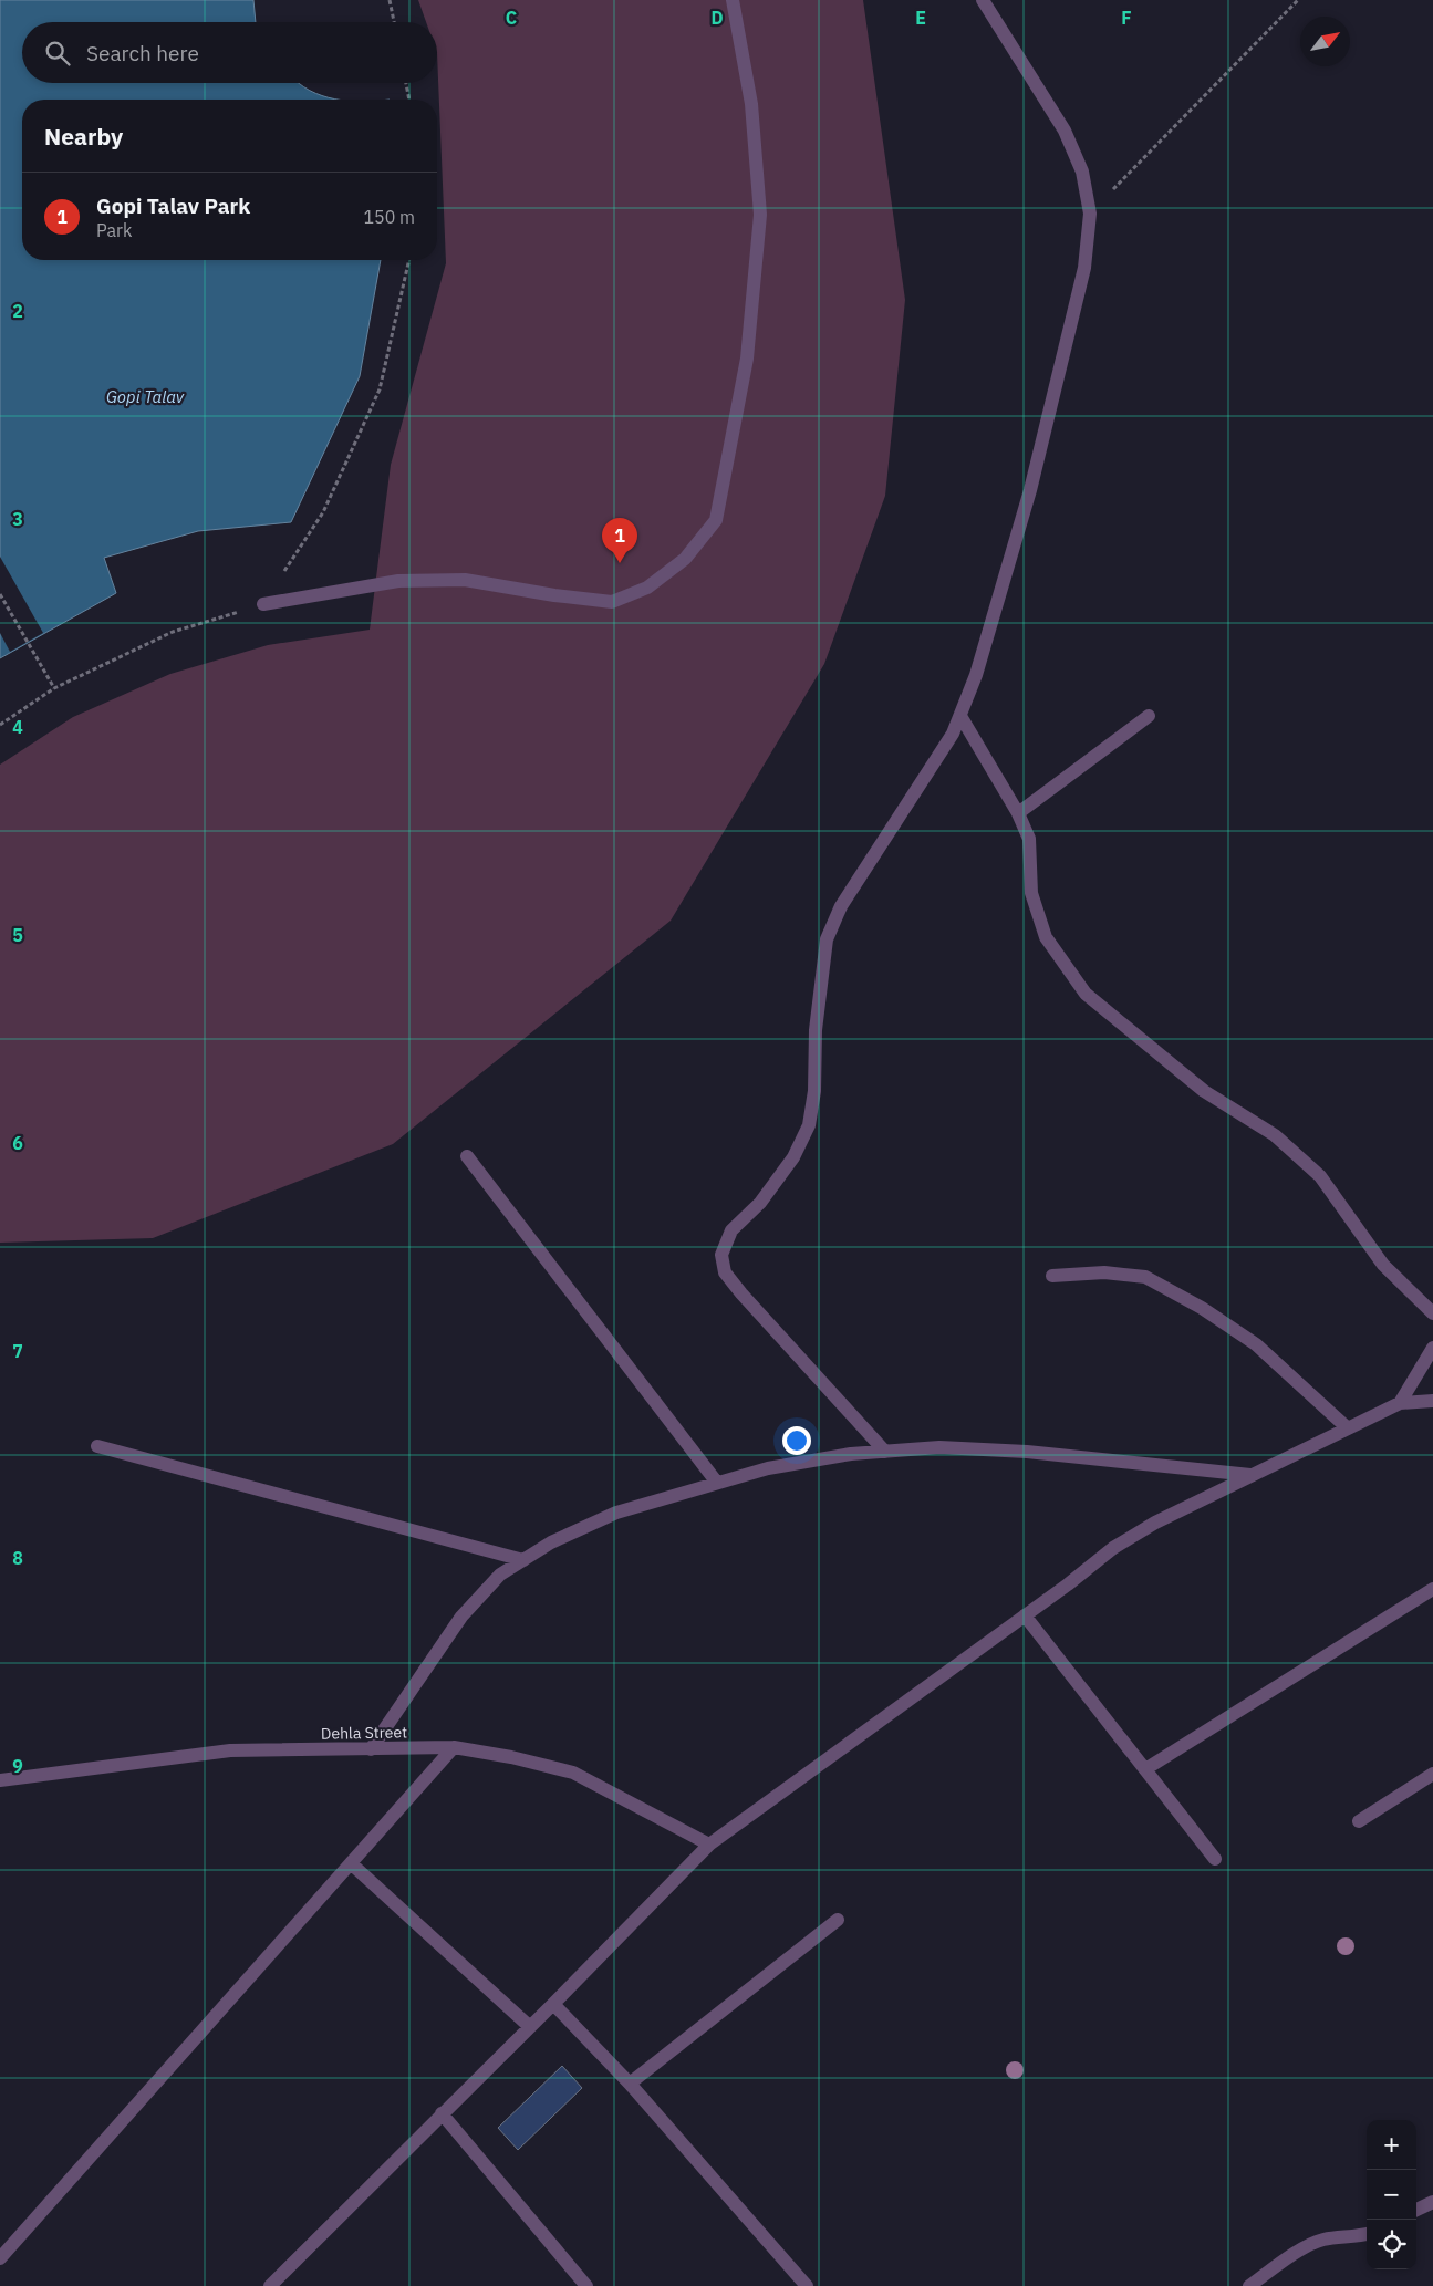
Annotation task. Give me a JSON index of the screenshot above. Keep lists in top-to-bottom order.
{
  "streets": {
    "street": ["Dehla Street"]
  },
  "water": ["Gopi Talav"],
  "north": "top right",
  "page": {
    "search": "Search here",
    "heading": "Nearby",
    "list": [
      {
        "mark": "1",
        "name": "Gopi Talav Park",
        "note": "Park",
        "value": "150 m"
      }
    ],
    "pins": "1",
    "map_buttons": ["+", "−"]
  },
  "grid": {
    "columns": [
      "C",
      "D",
      "E",
      "F"
    ],
    "rows": [
      "2",
      "3",
      "4",
      "5",
      "6",
      "7",
      "8",
      "9"
    ]
  }
}
